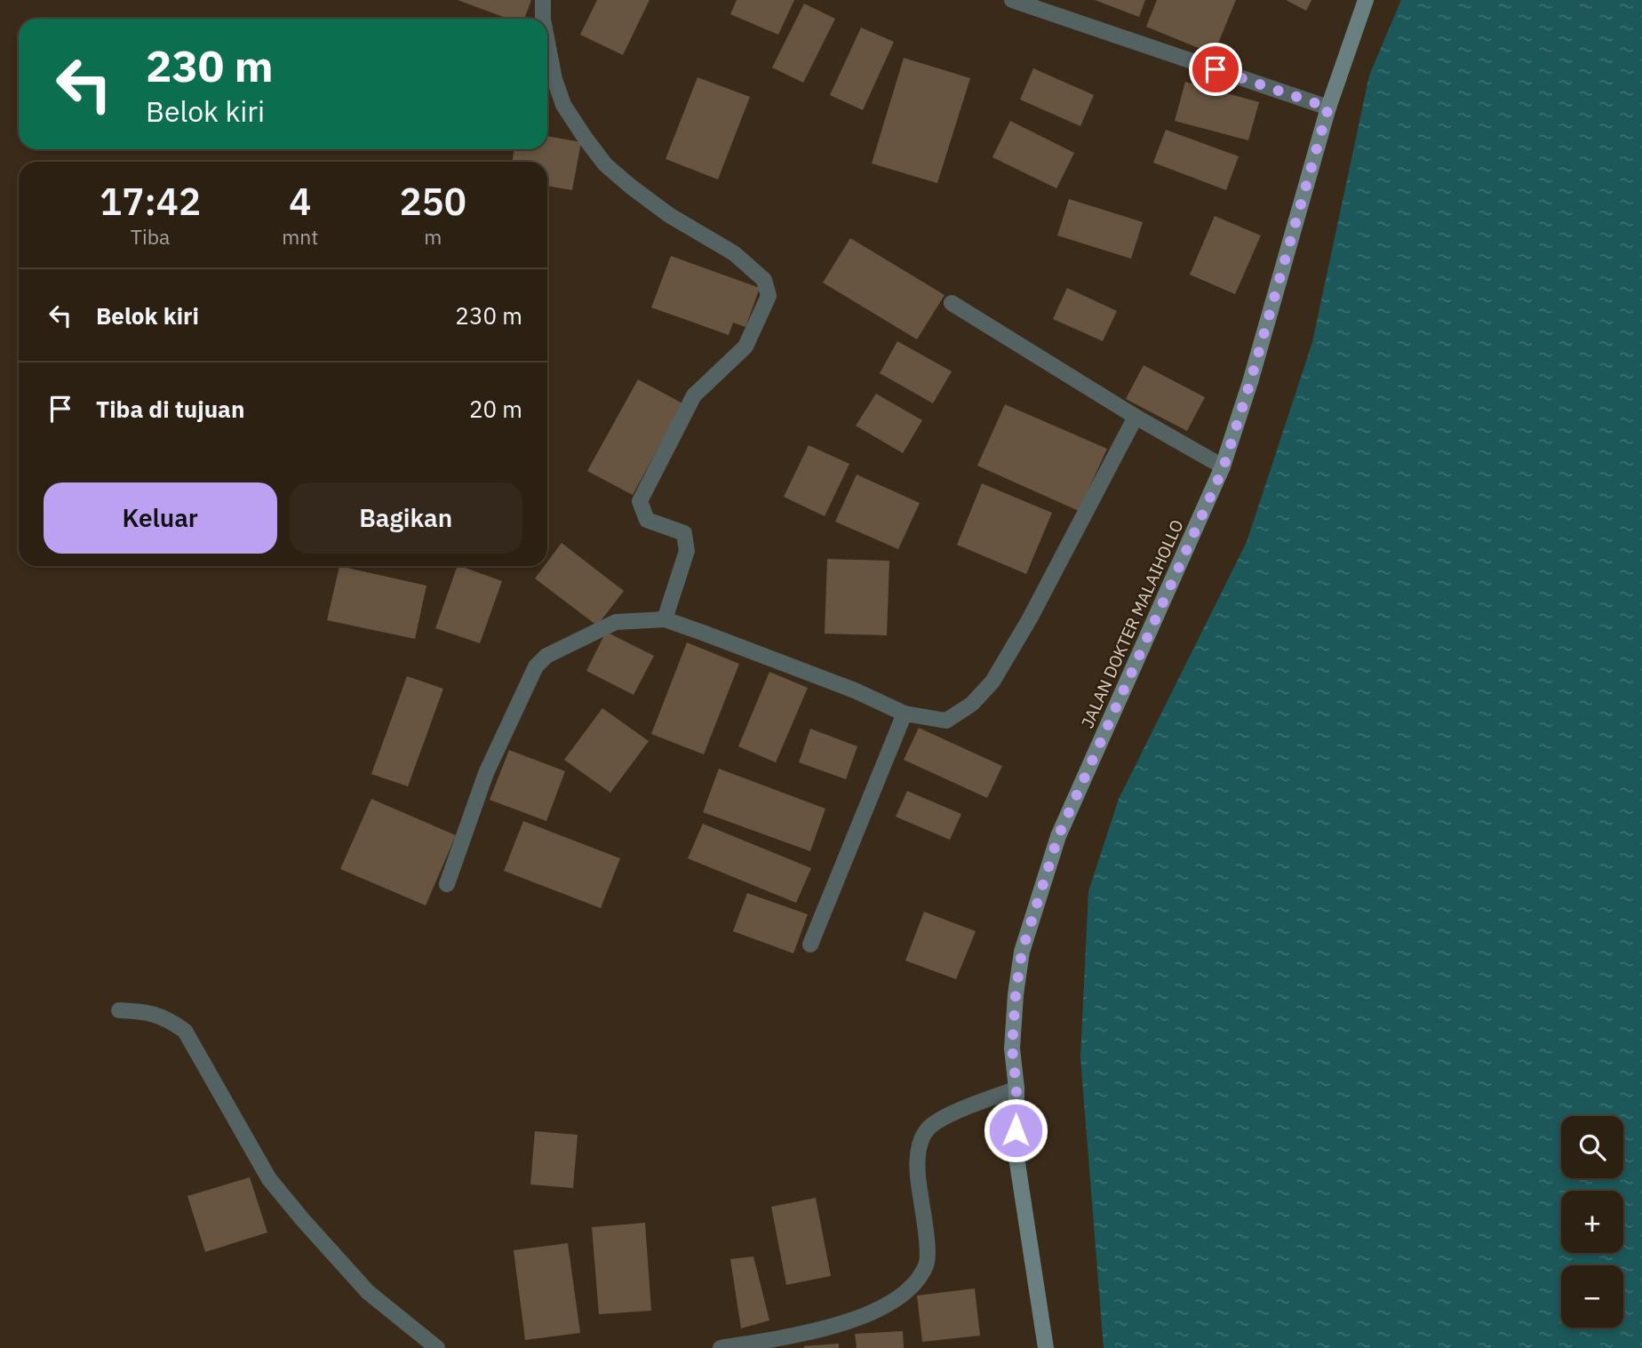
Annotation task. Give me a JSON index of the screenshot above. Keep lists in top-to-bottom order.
{
  "streets": {
    "main road": ["JALAN DOKTER MALAIHOLLO"]
  },
  "page": {
    "turn": ["230 m", "Belok kiri"],
    "eta": [
      "17:42",
      "Tiba",
      "4",
      "mnt",
      "250",
      "m"
    ],
    "list": [
      {
        "name": "Belok kiri",
        "value": "230 m"
      },
      {
        "name": "Tiba di tujuan",
        "value": "20 m"
      }
    ],
    "buttons": ["Keluar", "Bagikan"],
    "map_buttons": ["+", "−"]
  }
}
